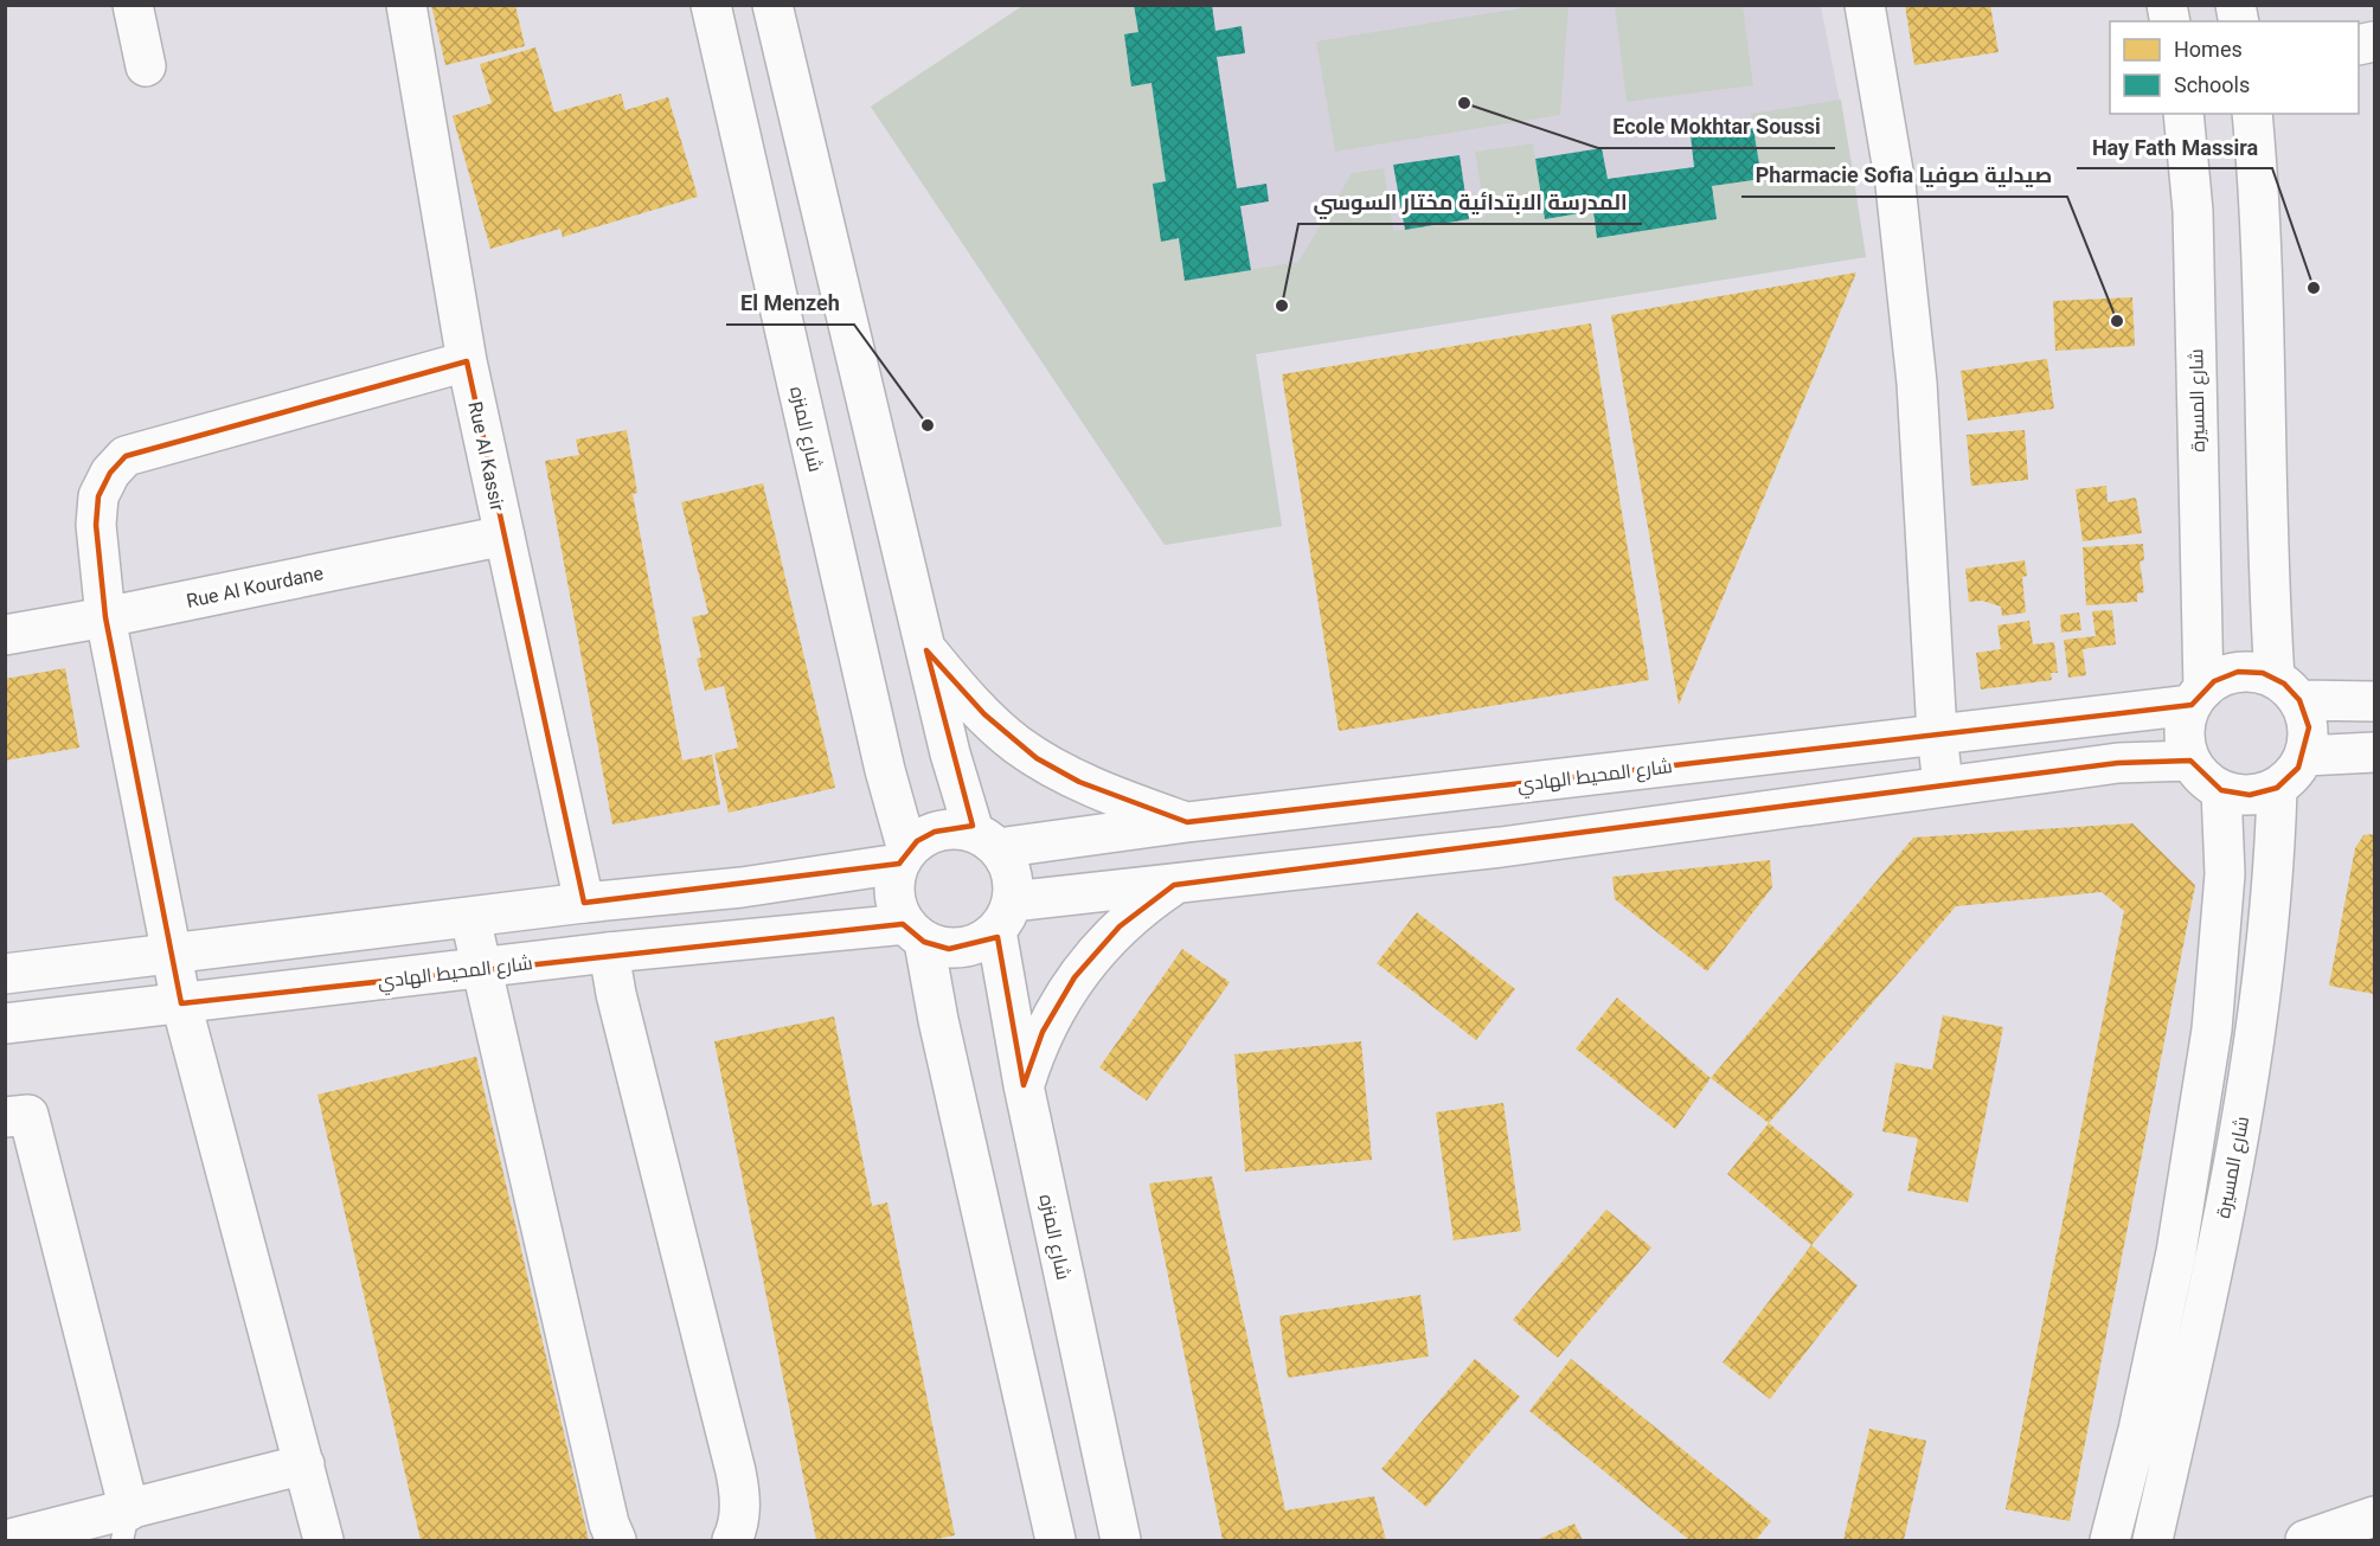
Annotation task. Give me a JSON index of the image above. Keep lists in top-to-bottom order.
{
  "streets": {
    "street": [
      "شارع المسيرة",
      "شارع المنزه",
      "Rue Al Kassir",
      "Rue Al Kourdane",
      "شارع المحيط الهادي"
    ]
  },
  "crossings": [
    ["شارع المسيرة", "شارع المحيط الهادي"],
    ["شارع المنزه", "شارع المحيط الهادي"],
    ["Rue Al Kassir", "Rue Al Kourdane"]
  ],
  "places": [
    "Ecole Mokhtar Soussi",
    "Hay Fath Massira",
    "المدرسة الابتدائية مختار السوسي",
    "Pharmacie Sofia صيدلية صوفيا",
    "El Menzeh"
  ],
  "legend": ["Homes", "Schools"]
}
